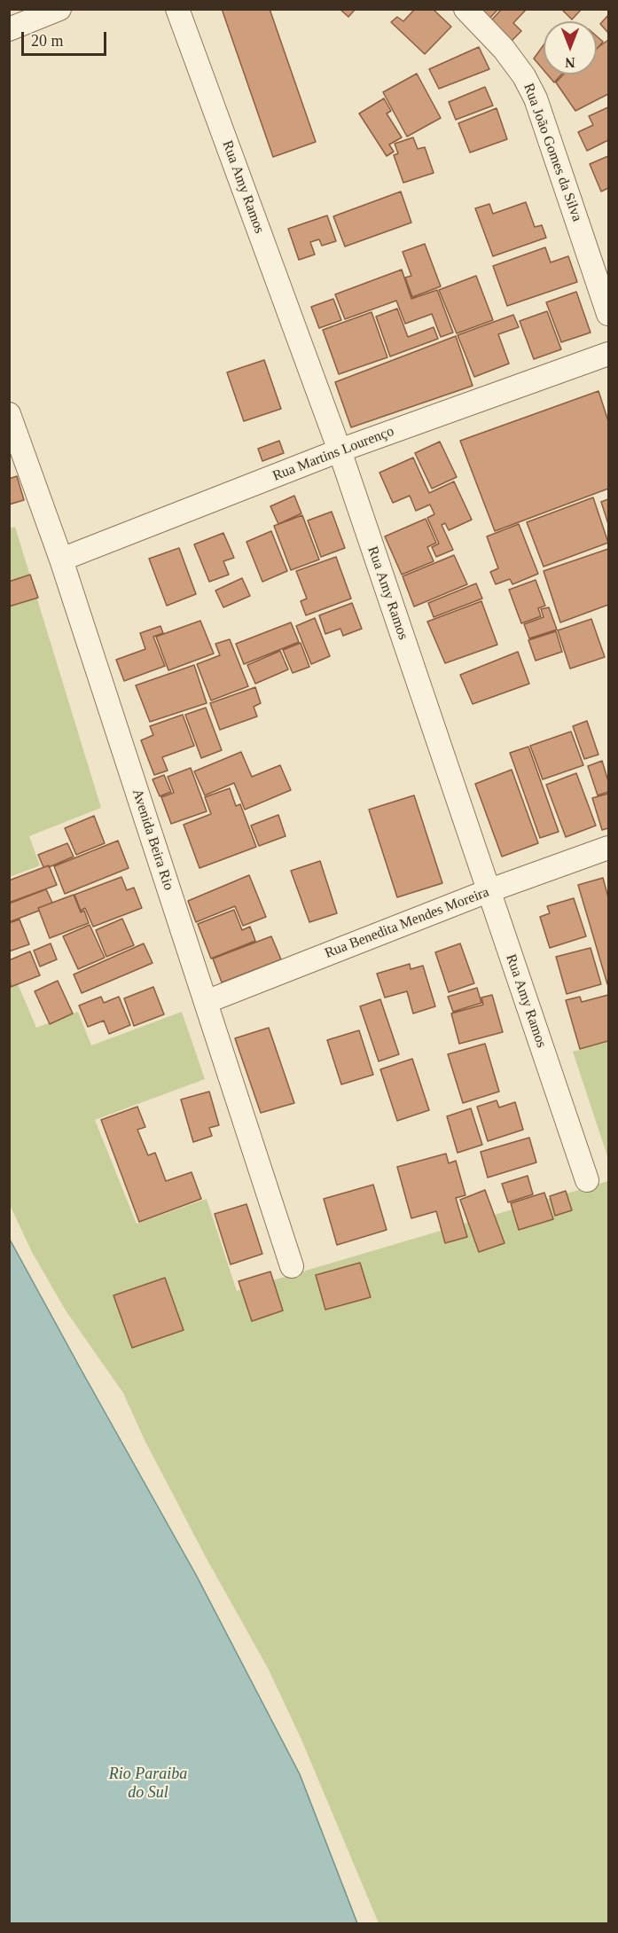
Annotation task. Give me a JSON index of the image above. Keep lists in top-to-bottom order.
{
  "streets": {
    "street": [
      "Rua João Gomes da Silva",
      "Rua Amy Ramos",
      "Rua Martins Lourenço",
      "Avenida Beira Rio",
      "Rua Benedita Mendes Moreira"
    ]
  },
  "crossings": [
    ["Rua Amy Ramos", "Rua Martins Lourenço"],
    ["Rua Amy Ramos", "Rua Benedita Mendes Moreira"],
    ["Rua Martins Lourenço", "Avenida Beira Rio"],
    ["Avenida Beira Rio", "Rua Benedita Mendes Moreira"]
  ],
  "water": ["Rio Paraiba do Sul"],
  "scale_bar": "20 m",
  "north": "bottom"
}
